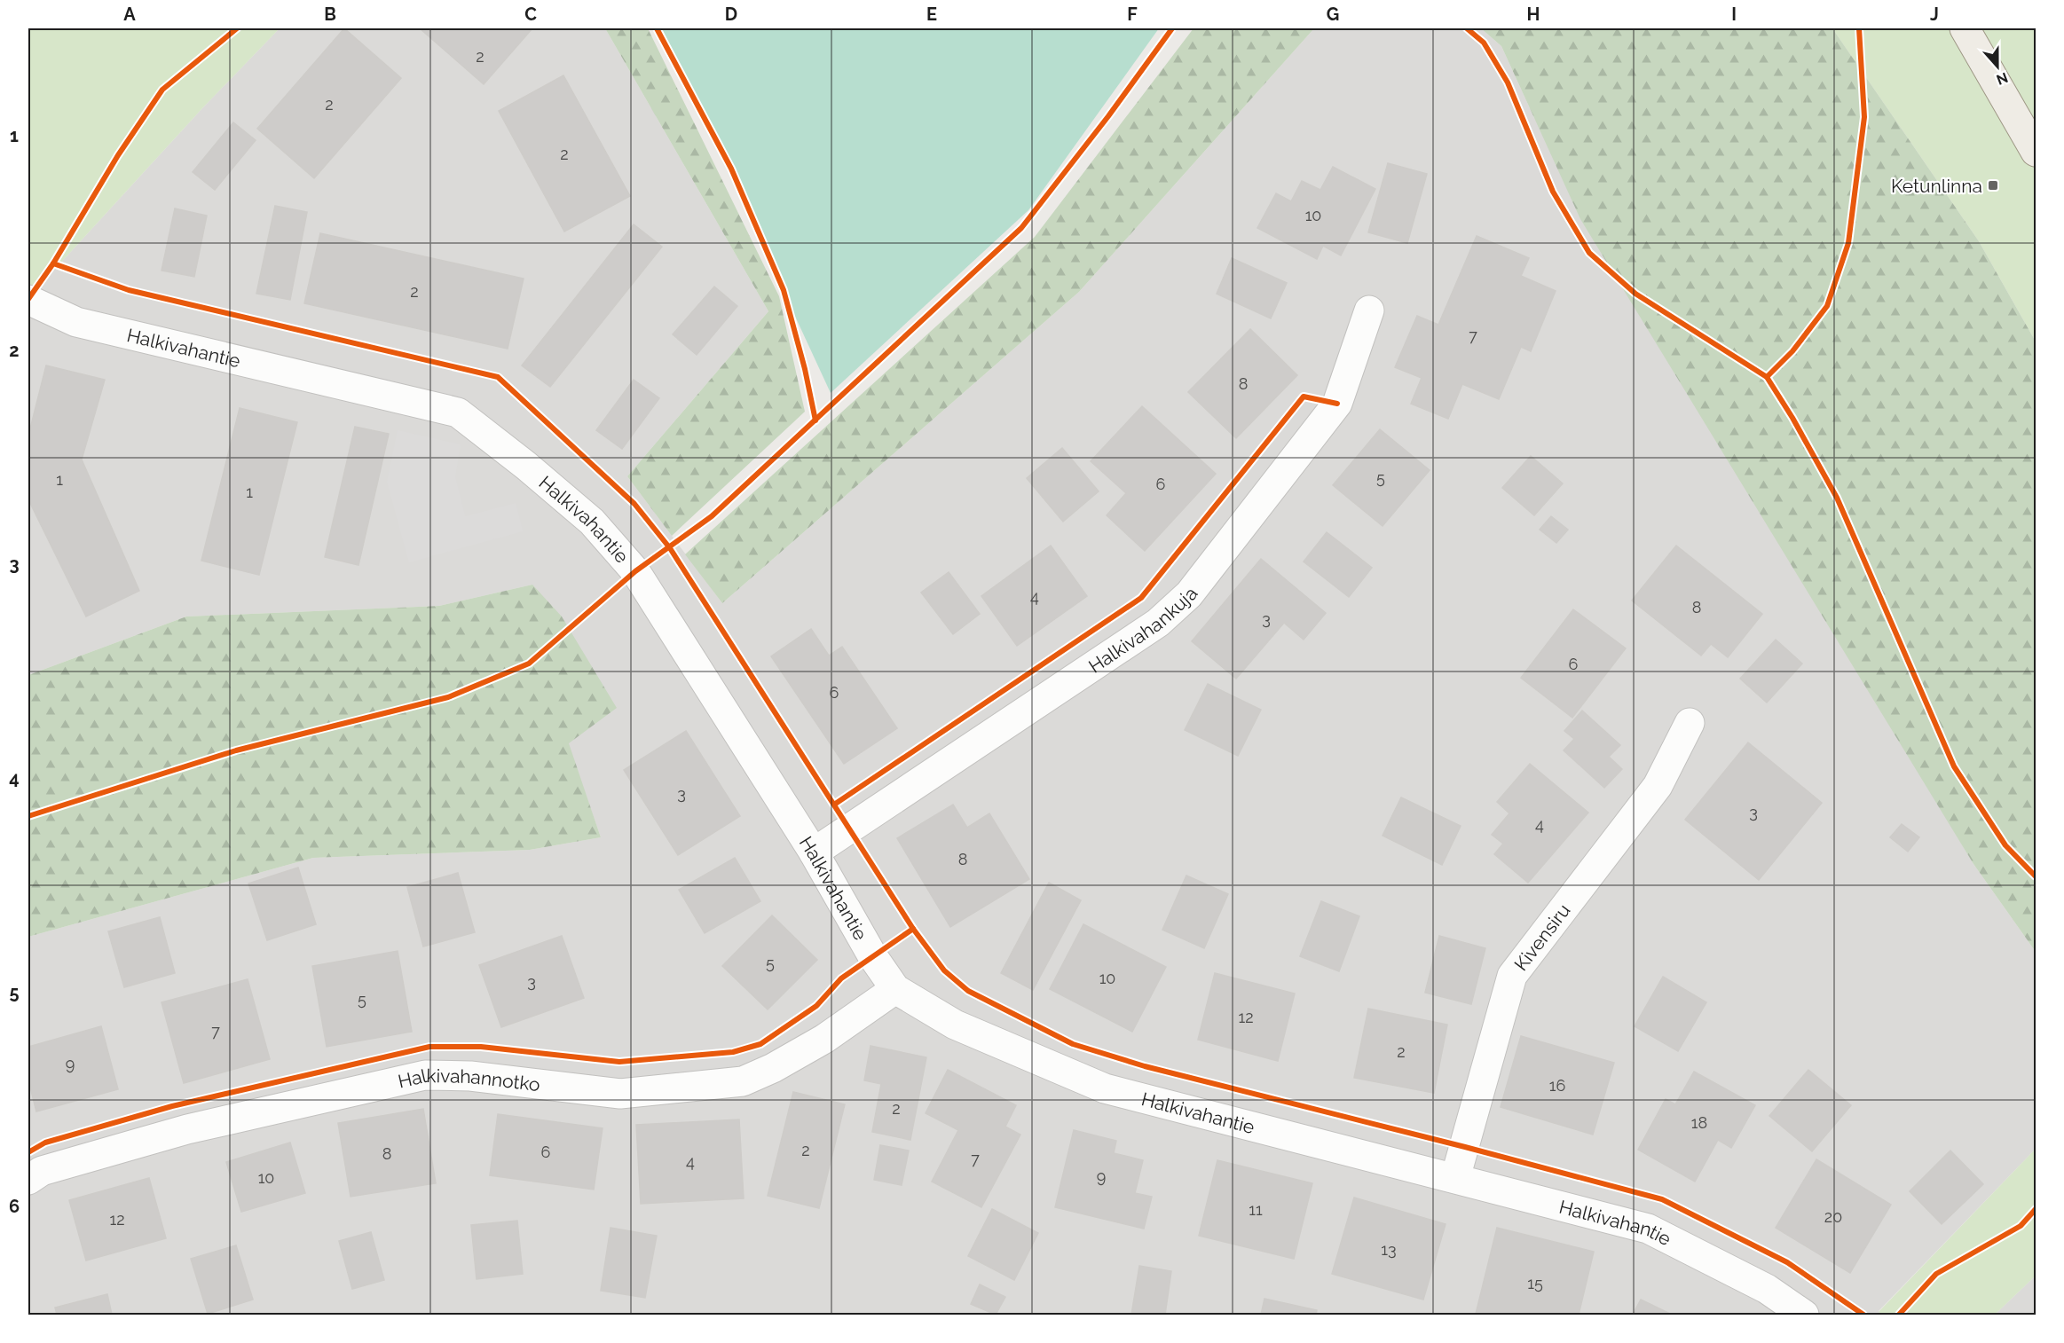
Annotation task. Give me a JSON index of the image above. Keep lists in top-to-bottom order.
{
  "streets": {
    "street": [
      "Halkivahantie",
      "Halkivahankuja",
      "Kivensiru",
      "Halkivahannotko"
    ]
  },
  "crossings": [
    ["Halkivahantie", "Halkivahankuja"],
    ["Halkivahantie", "Kivensiru"],
    ["Halkivahantie", "Halkivahannotko"]
  ],
  "places": {
    "transit": ["Ketunlinna"]
  },
  "house_numbers": [
    "2",
    "2",
    "2",
    "10",
    "2",
    "7",
    "8",
    "5",
    "1",
    "6",
    "1",
    "4",
    "8",
    "3",
    "6",
    "6",
    "3",
    "3",
    "4",
    "8",
    "5",
    "10",
    "3",
    "5",
    "12",
    "7",
    "2",
    "9",
    "16",
    "2",
    "18",
    "2",
    "6",
    "8",
    "7",
    "4",
    "9",
    "10",
    "11",
    "20",
    "12",
    "13",
    "15"
  ],
  "north": "bottom",
  "grid": {
    "columns": [
      "A",
      "B",
      "C",
      "D",
      "E",
      "F",
      "G",
      "H",
      "I",
      "J"
    ],
    "rows": [
      "1",
      "2",
      "3",
      "4",
      "5",
      "6"
    ]
  }
}
